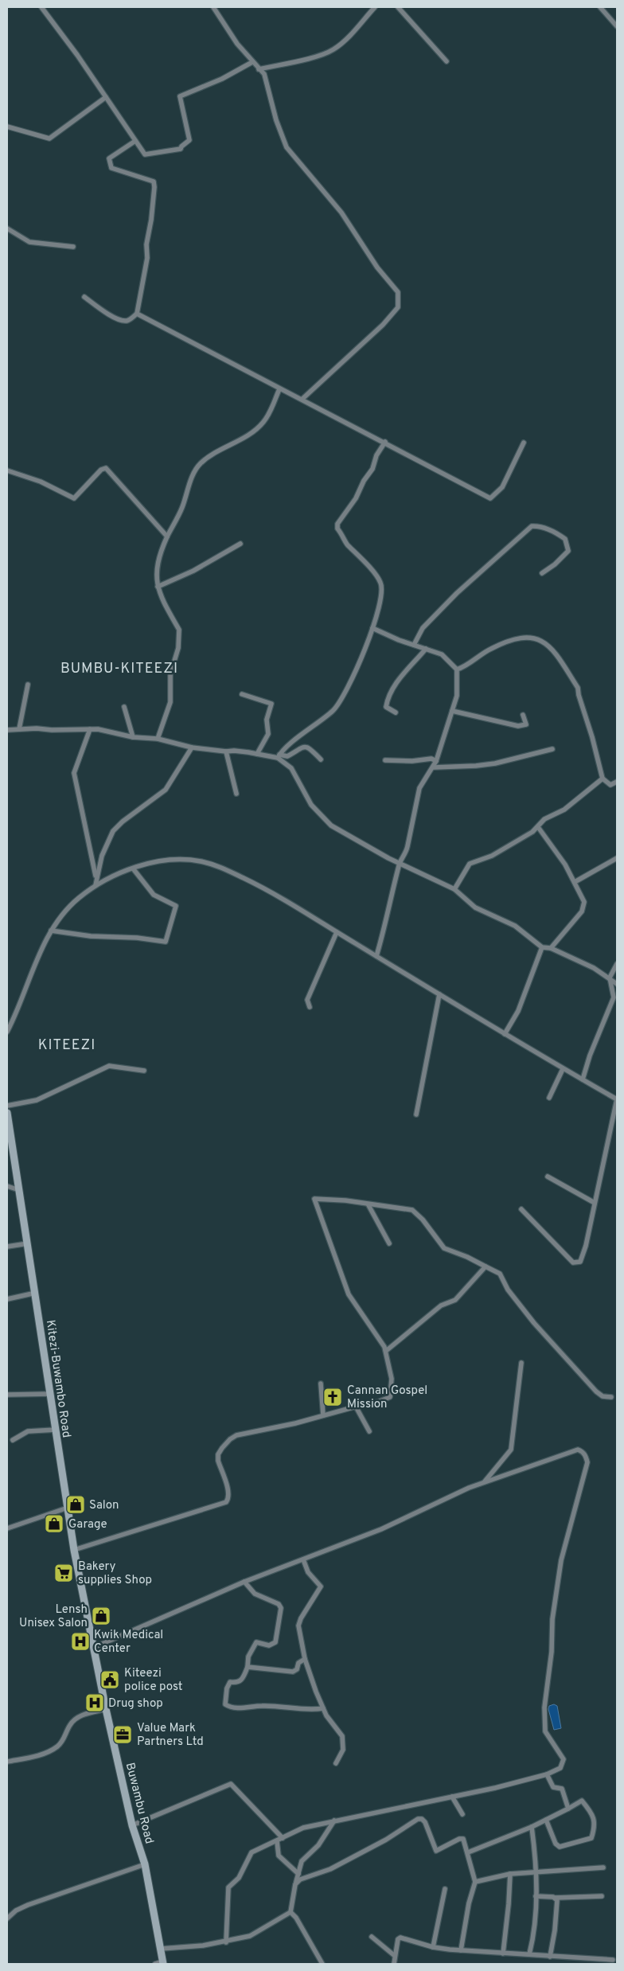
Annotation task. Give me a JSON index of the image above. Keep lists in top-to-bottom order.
{
  "streets": {
    "street": ["Kitezi-Buwambo Road", "Buwambu Road"]
  },
  "crossings": [
    ["Kitezi-Buwambo Road", "Buwambu Road"]
  ],
  "districts": ["BUMBU-KITEEZI", "KITEEZI"],
  "places": {
    "church": ["Cannan Gospel Mission"],
    "shop": ["Salon", "Garage", "Lensh Unisex Salon"],
    "supermarket": ["Bakery supplies Shop"],
    "hospital": ["Kwik Medical Center", "Drug shop"],
    "public building": ["Kiteezi police post"],
    "office": ["Value Mark Partners Ltd"]
  }
}
